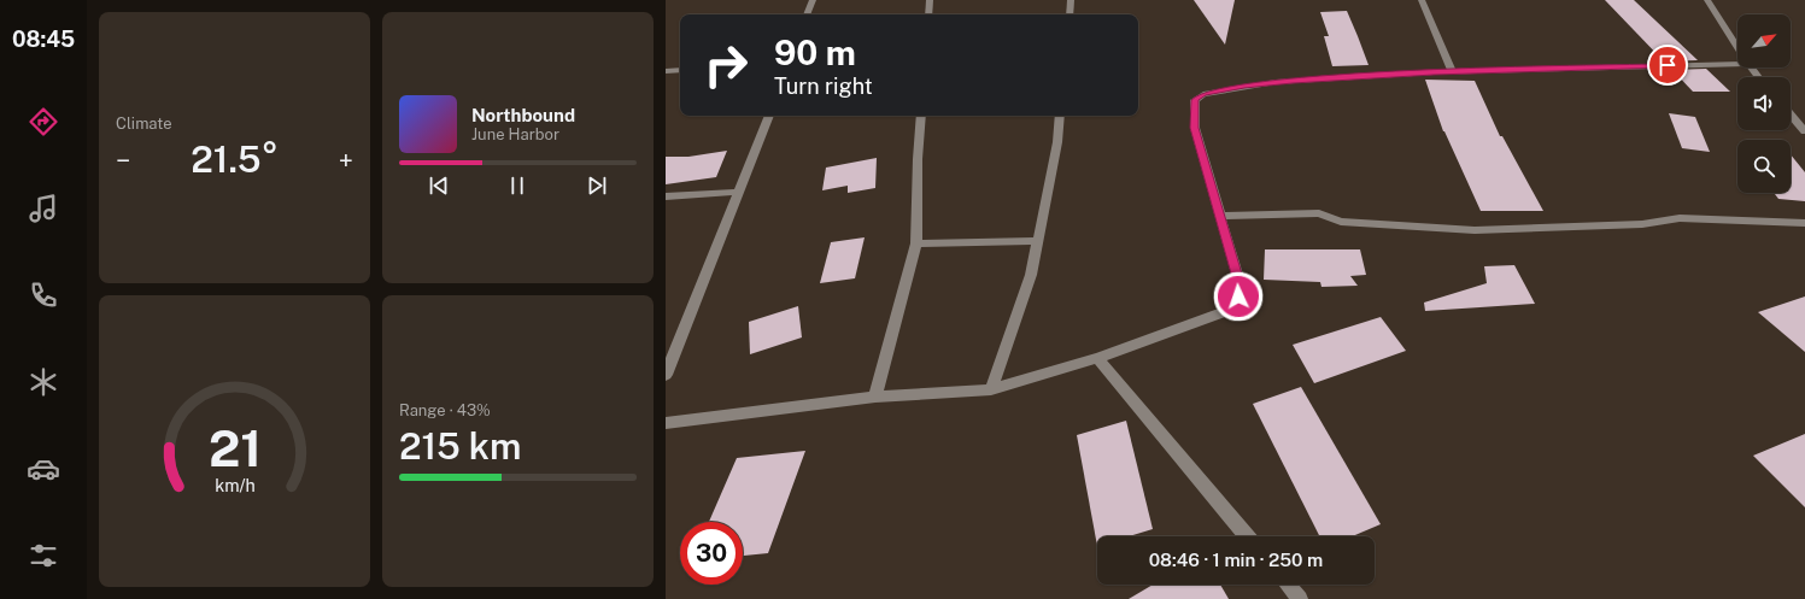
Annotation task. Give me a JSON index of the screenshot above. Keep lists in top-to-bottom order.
{
  "north": "top right",
  "page": {
    "tabs": "08:45",
    "tile": [
      "Climate",
      ["Range · 43%", "215 km"]
    ],
    "turn": ["90 m", "Turn right"],
    "song": ["Northbound", "June Harbor"],
    "heat": ["−", "21.5°", "+"],
    "limit": "30",
    "trip": "08:46 · 1 min · 250 m",
    "gauge": ["21", "km/h"]
  }
}
